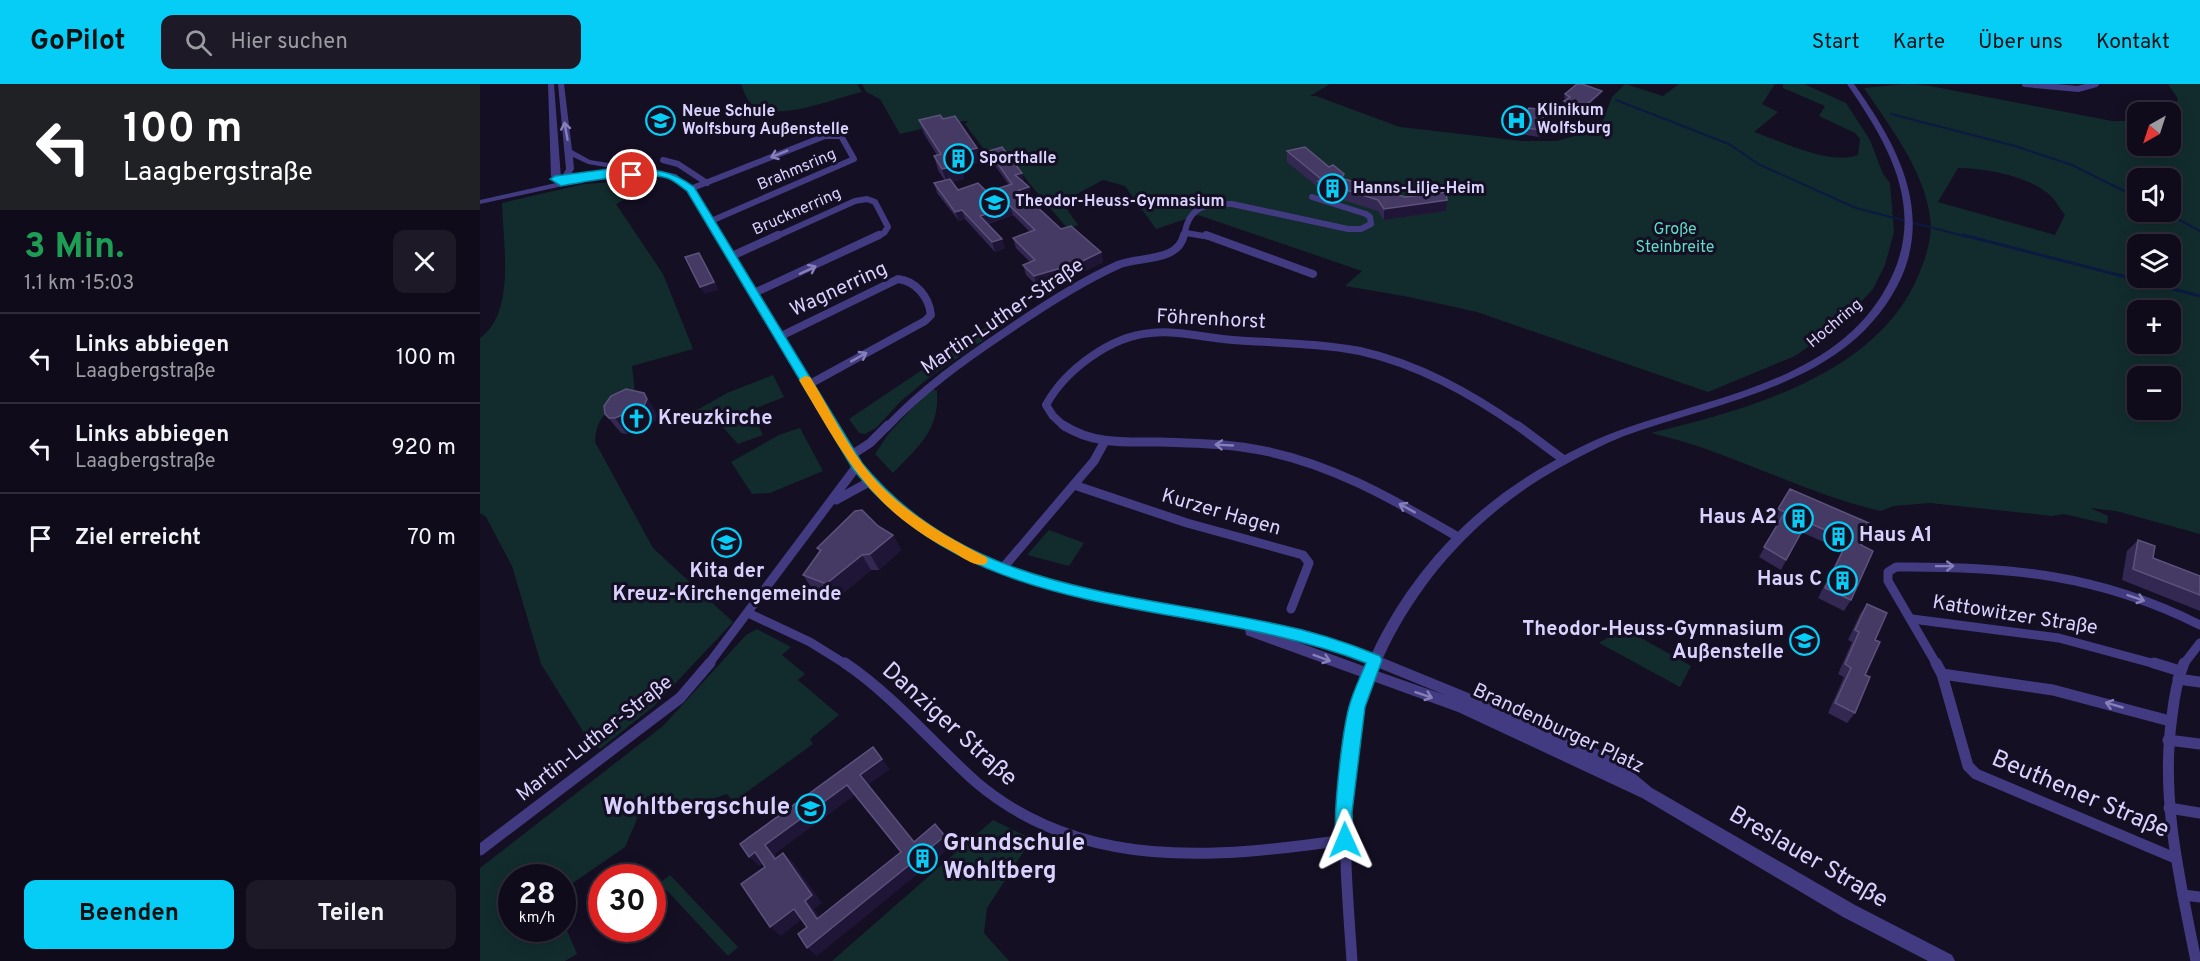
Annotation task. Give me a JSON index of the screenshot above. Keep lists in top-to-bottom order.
{
  "streets": {
    "street": [
      "Brahmsring",
      "Brucknerring",
      "Wagnerring",
      "Martin-Luther-Straße",
      "Föhrenhorst",
      "Hochring",
      "Kurzer Hagen",
      "Kattowitzer Straße",
      "Danziger Straße",
      "Brandenburger Platz",
      "Beuthener Straße",
      "Breslauer Straße"
    ]
  },
  "crossings": [
    ["Martin-Luther-Straße", "Danziger Straße"],
    ["Föhrenhorst", "Hochring"],
    ["Hochring", "Brandenburger Platz"],
    ["Kattowitzer Straße", "Beuthener Straße"],
    ["Brandenburger Platz", "Breslauer Straße"]
  ],
  "one_way": ["Föhrenhorst"],
  "parks": ["Große Steinbreite"],
  "places": {
    "hospital": ["Klinikum Wolfsburg"],
    "school or university": [
      "Neue Schule Wolfsburg Außenstelle",
      "Theodor-Heuss-Gymnasium",
      "Kita der Kreuz-Kirchengemeinde",
      "Theodor-Heuss-Gymnasium Außenstelle",
      "Wohltbergschule"
    ],
    "building": [
      "Sporthalle",
      "Hanns-Lilje-Heim",
      "Haus A2",
      "Haus A1",
      "Haus C",
      "Grundschule Wohltberg"
    ],
    "church": ["Kreuzkirche"]
  },
  "north": "bottom left",
  "page": {
    "header": "GoPilot",
    "search": "Hier suchen",
    "nav": [
      "Start",
      "Karte",
      "Über uns",
      "Kontakt"
    ],
    "turn": ["100 m", "Laagbergstraße"],
    "map_buttons": ["+", "−"],
    "heading": ["3 Min.", "1.1 km · 15:03"],
    "list": [
      {
        "name": "Links abbiegen",
        "note": "Laagbergstraße",
        "value": "100 m"
      },
      {
        "name": "Links abbiegen",
        "note": "Laagbergstraße",
        "value": "920 m"
      },
      {
        "name": "Ziel erreicht",
        "value": "70 m"
      }
    ],
    "speed": "28 km/h",
    "limit": "30",
    "buttons": ["Beenden", "Teilen"]
  }
}
